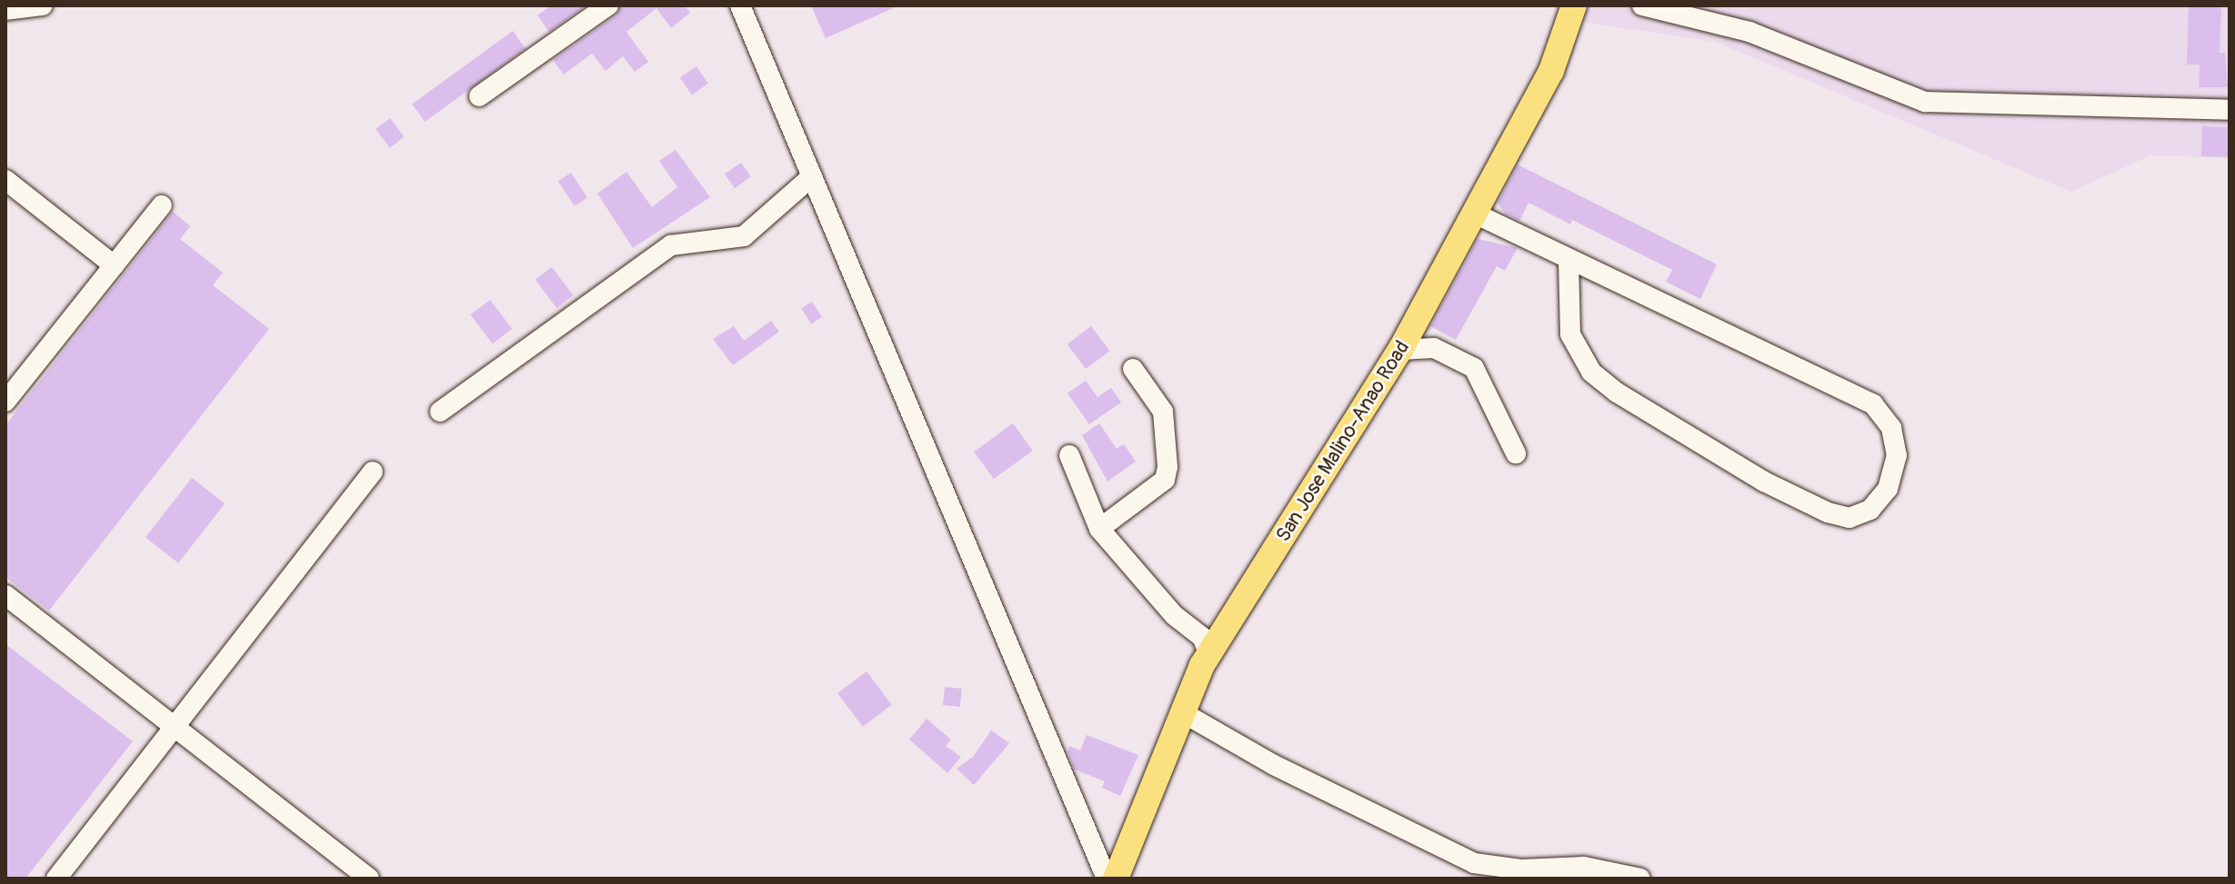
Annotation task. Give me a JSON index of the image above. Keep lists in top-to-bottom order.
{
  "streets": {
    "main road": ["San Jose Malino-Anao Road"]
  }
}
